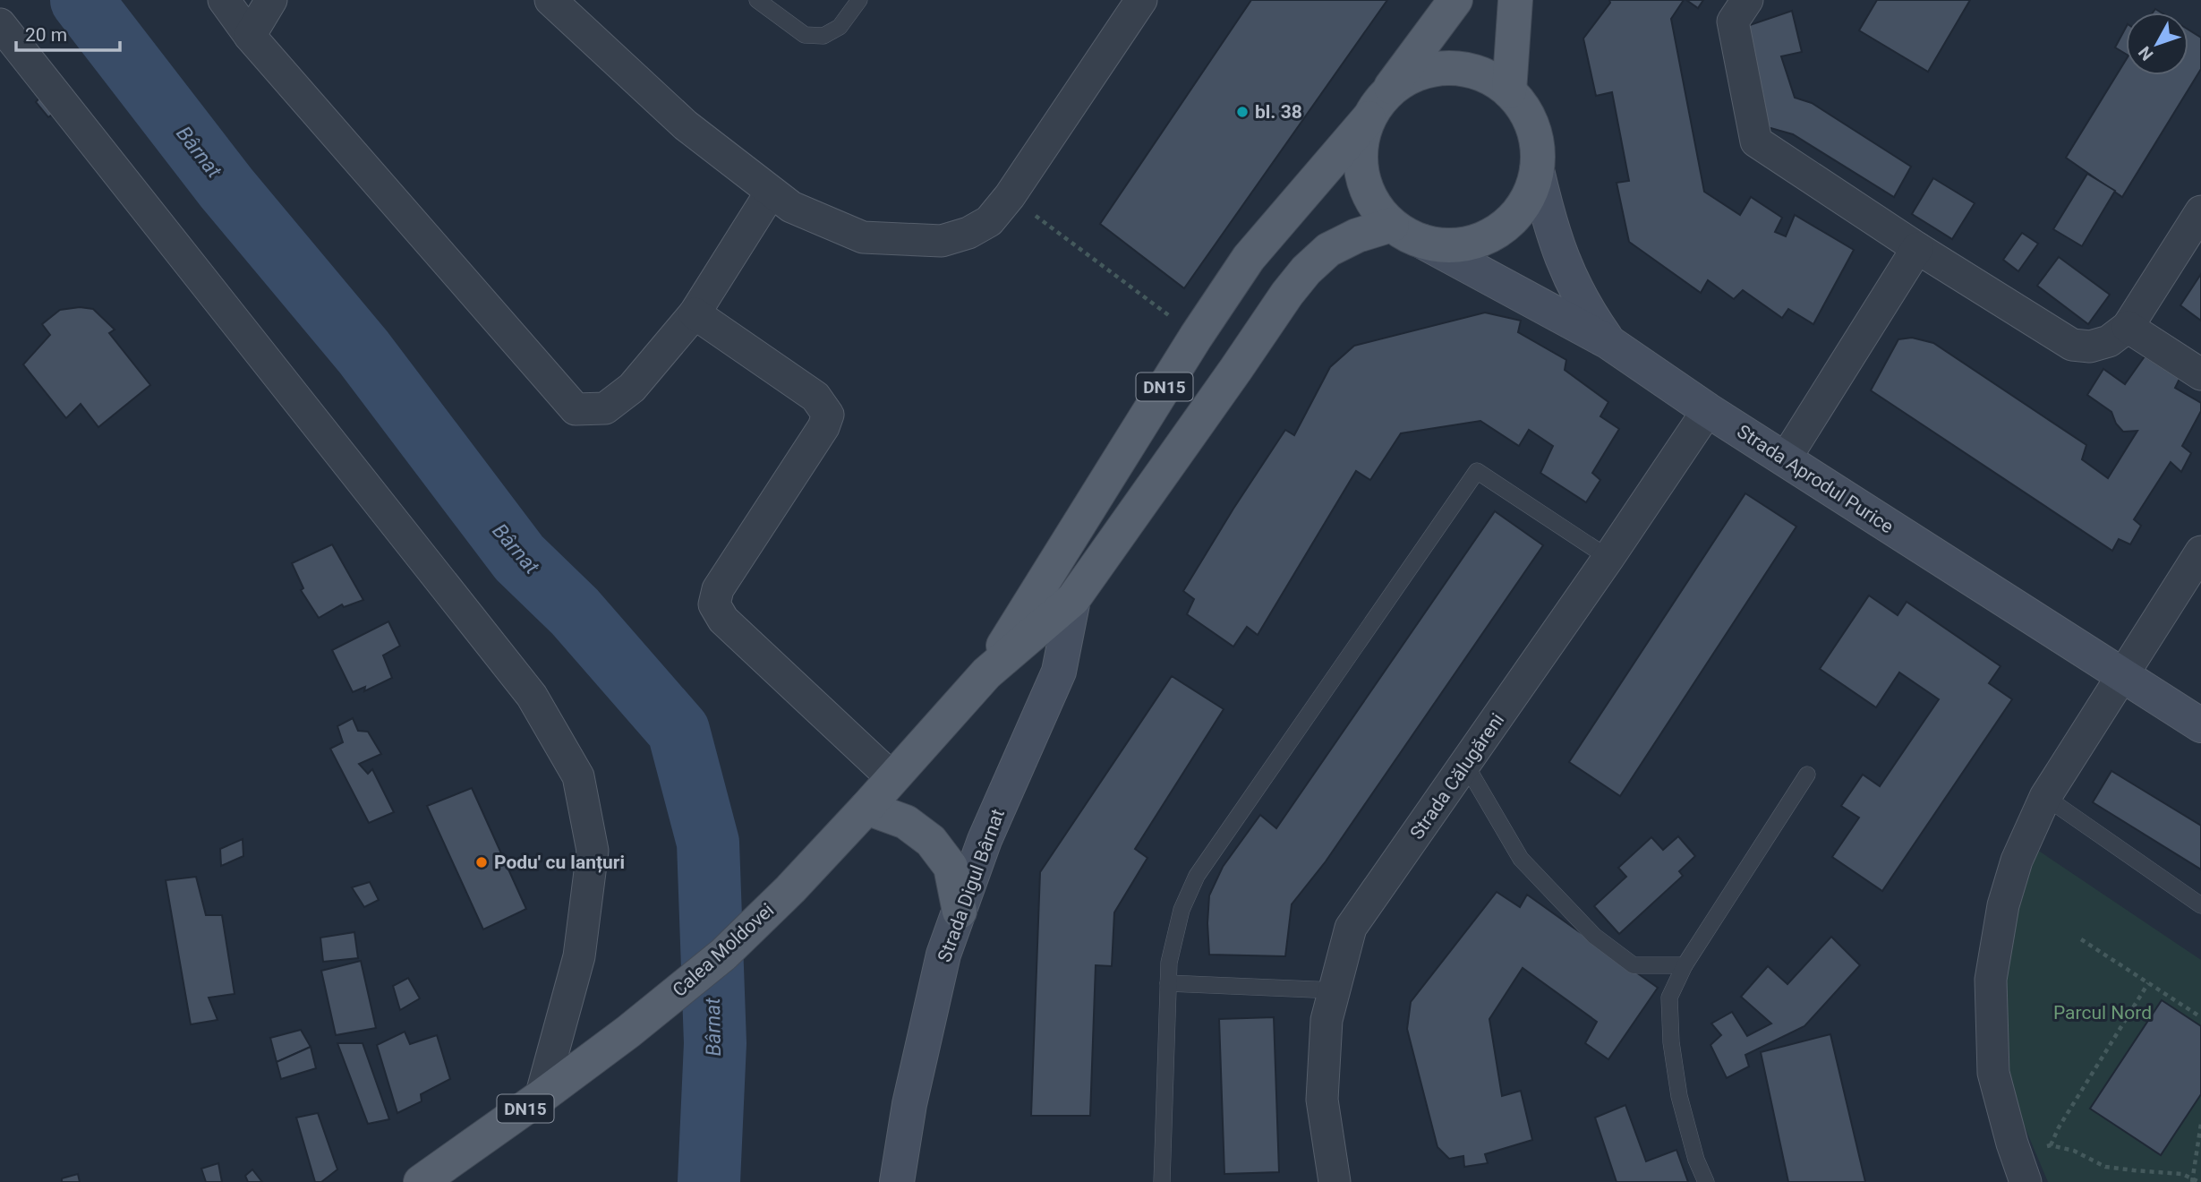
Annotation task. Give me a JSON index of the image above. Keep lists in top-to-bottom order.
{
  "streets": {
    "main road": ["DN15", "Calea Moldovei"],
    "street": ["Strada Aprodul Purice", "Strada Călugăreni", "Strada Digul Bârnat"]
  },
  "crossings": [
    ["DN15", "Strada Aprodul Purice"],
    ["DN15", "Strada Digul Bârnat"],
    ["DN15", "Calea Moldovei"],
    ["Strada Aprodul Purice", "Strada Călugăreni"]
  ],
  "water": ["Bârnat"],
  "parks": ["Parcul Nord"],
  "places": ["bl. 38", "Podu' cu lanțuri"],
  "scale_bar": "20 m",
  "north": "bottom left"
}
